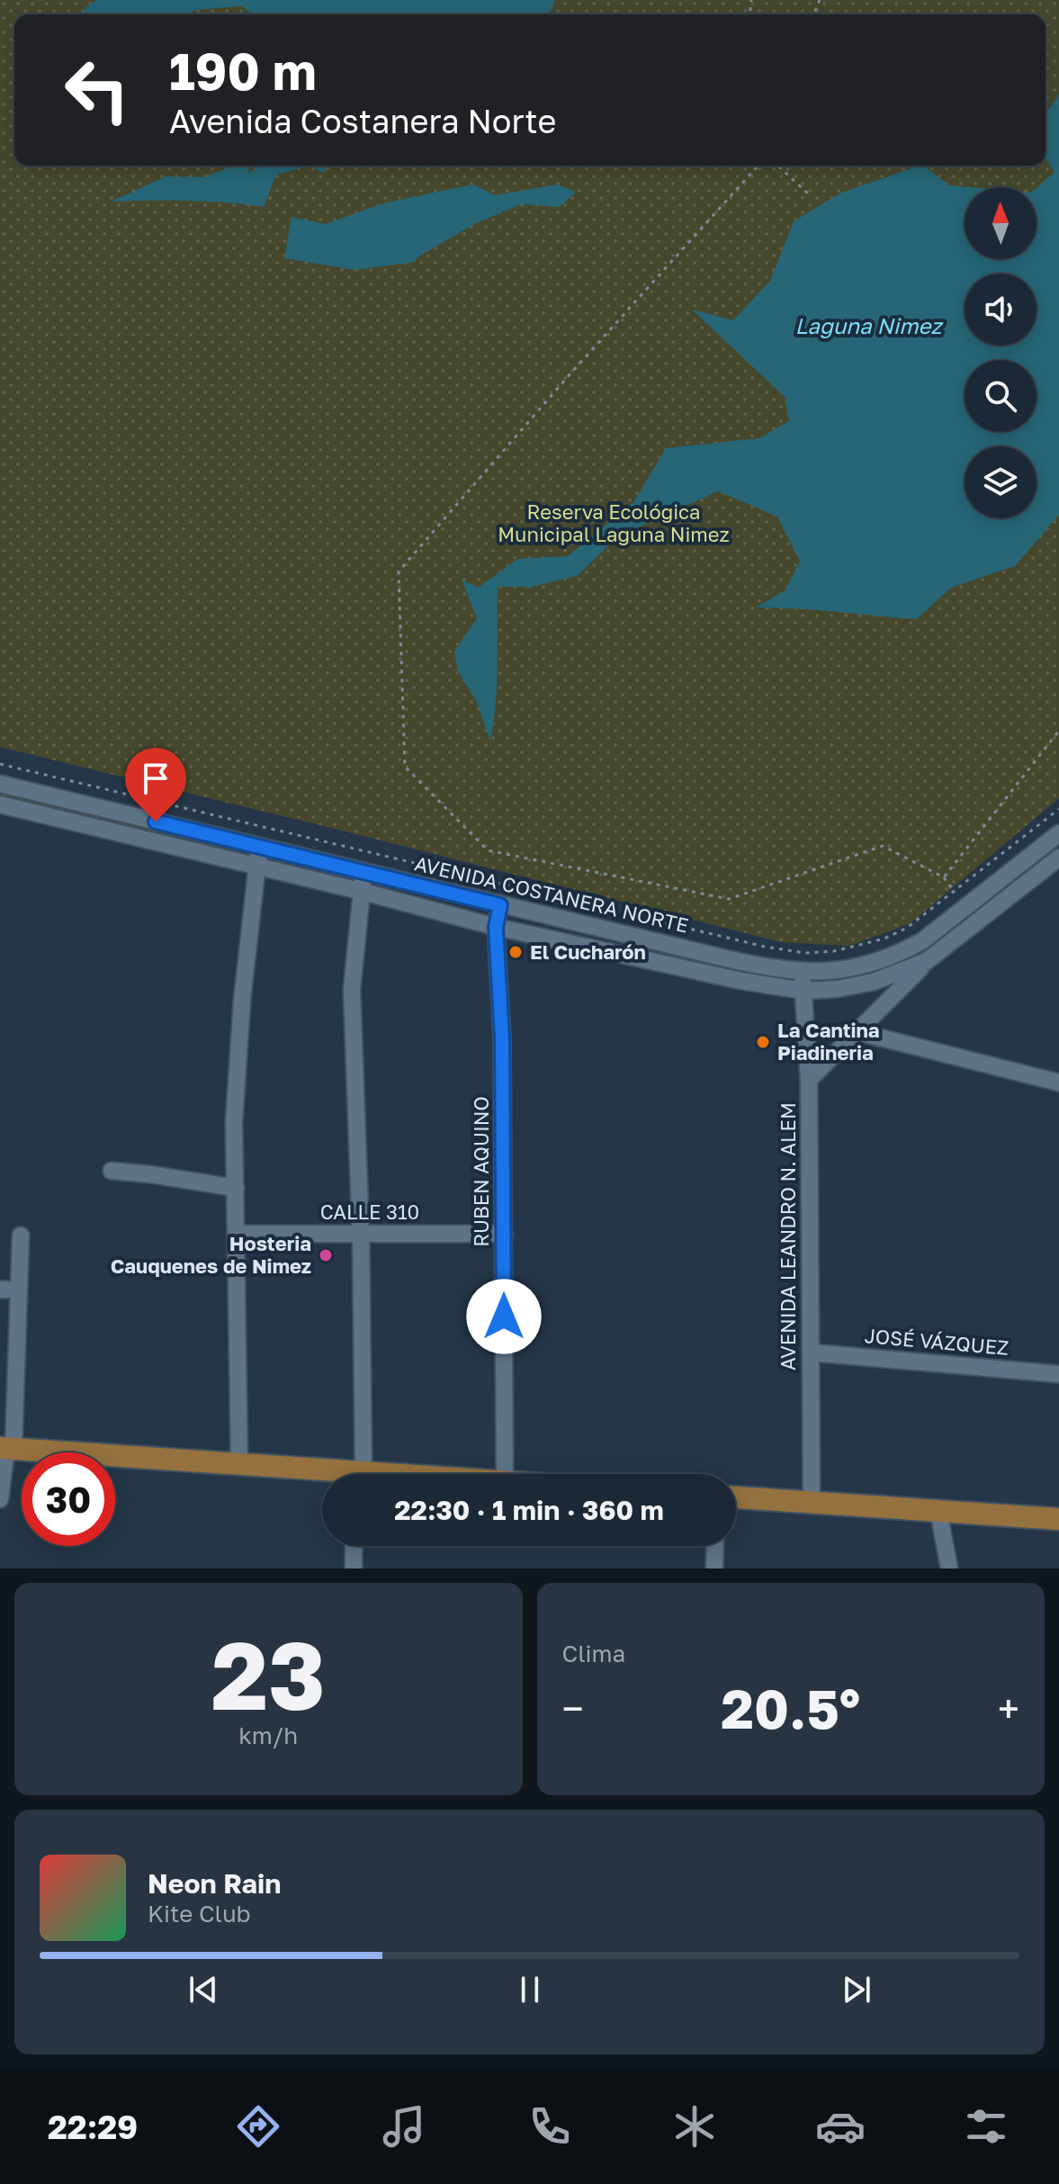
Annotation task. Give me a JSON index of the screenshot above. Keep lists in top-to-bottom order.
{
  "streets": {
    "street": [
      "AVENIDA COSTANERA NORTE",
      "RUBEN AQUINO",
      "CALLE 310",
      "AVENIDA LEANDRO N. ALEM",
      "JOSÉ VÁZQUEZ"
    ]
  },
  "crossings": [
    ["AVENIDA COSTANERA NORTE", "RUBEN AQUINO"],
    ["AVENIDA COSTANERA NORTE", "AVENIDA LEANDRO N. ALEM"],
    ["RUBEN AQUINO", "CALLE 310"],
    ["AVENIDA LEANDRO N. ALEM", "JOSÉ VÁZQUEZ"]
  ],
  "water": ["Laguna Nimez"],
  "parks": ["Reserva Ecológica Municipal Laguna Nimez"],
  "places": ["El Cucharón", "La Cantina Piadineria", "Hosteria Cauquenes de Nimez"],
  "north": "top",
  "page": {
    "turn": ["190 m", "Avenida Costanera Norte"],
    "limit": "30",
    "trip": "22:30 · 1 min · 360 m",
    "tile": [
      ["23", "km/h"],
      "Clima"
    ],
    "heat": ["−", "20.5°", "+"],
    "song": ["Neon Rain", "Kite Club"],
    "tabs": "22:29"
  }
}
